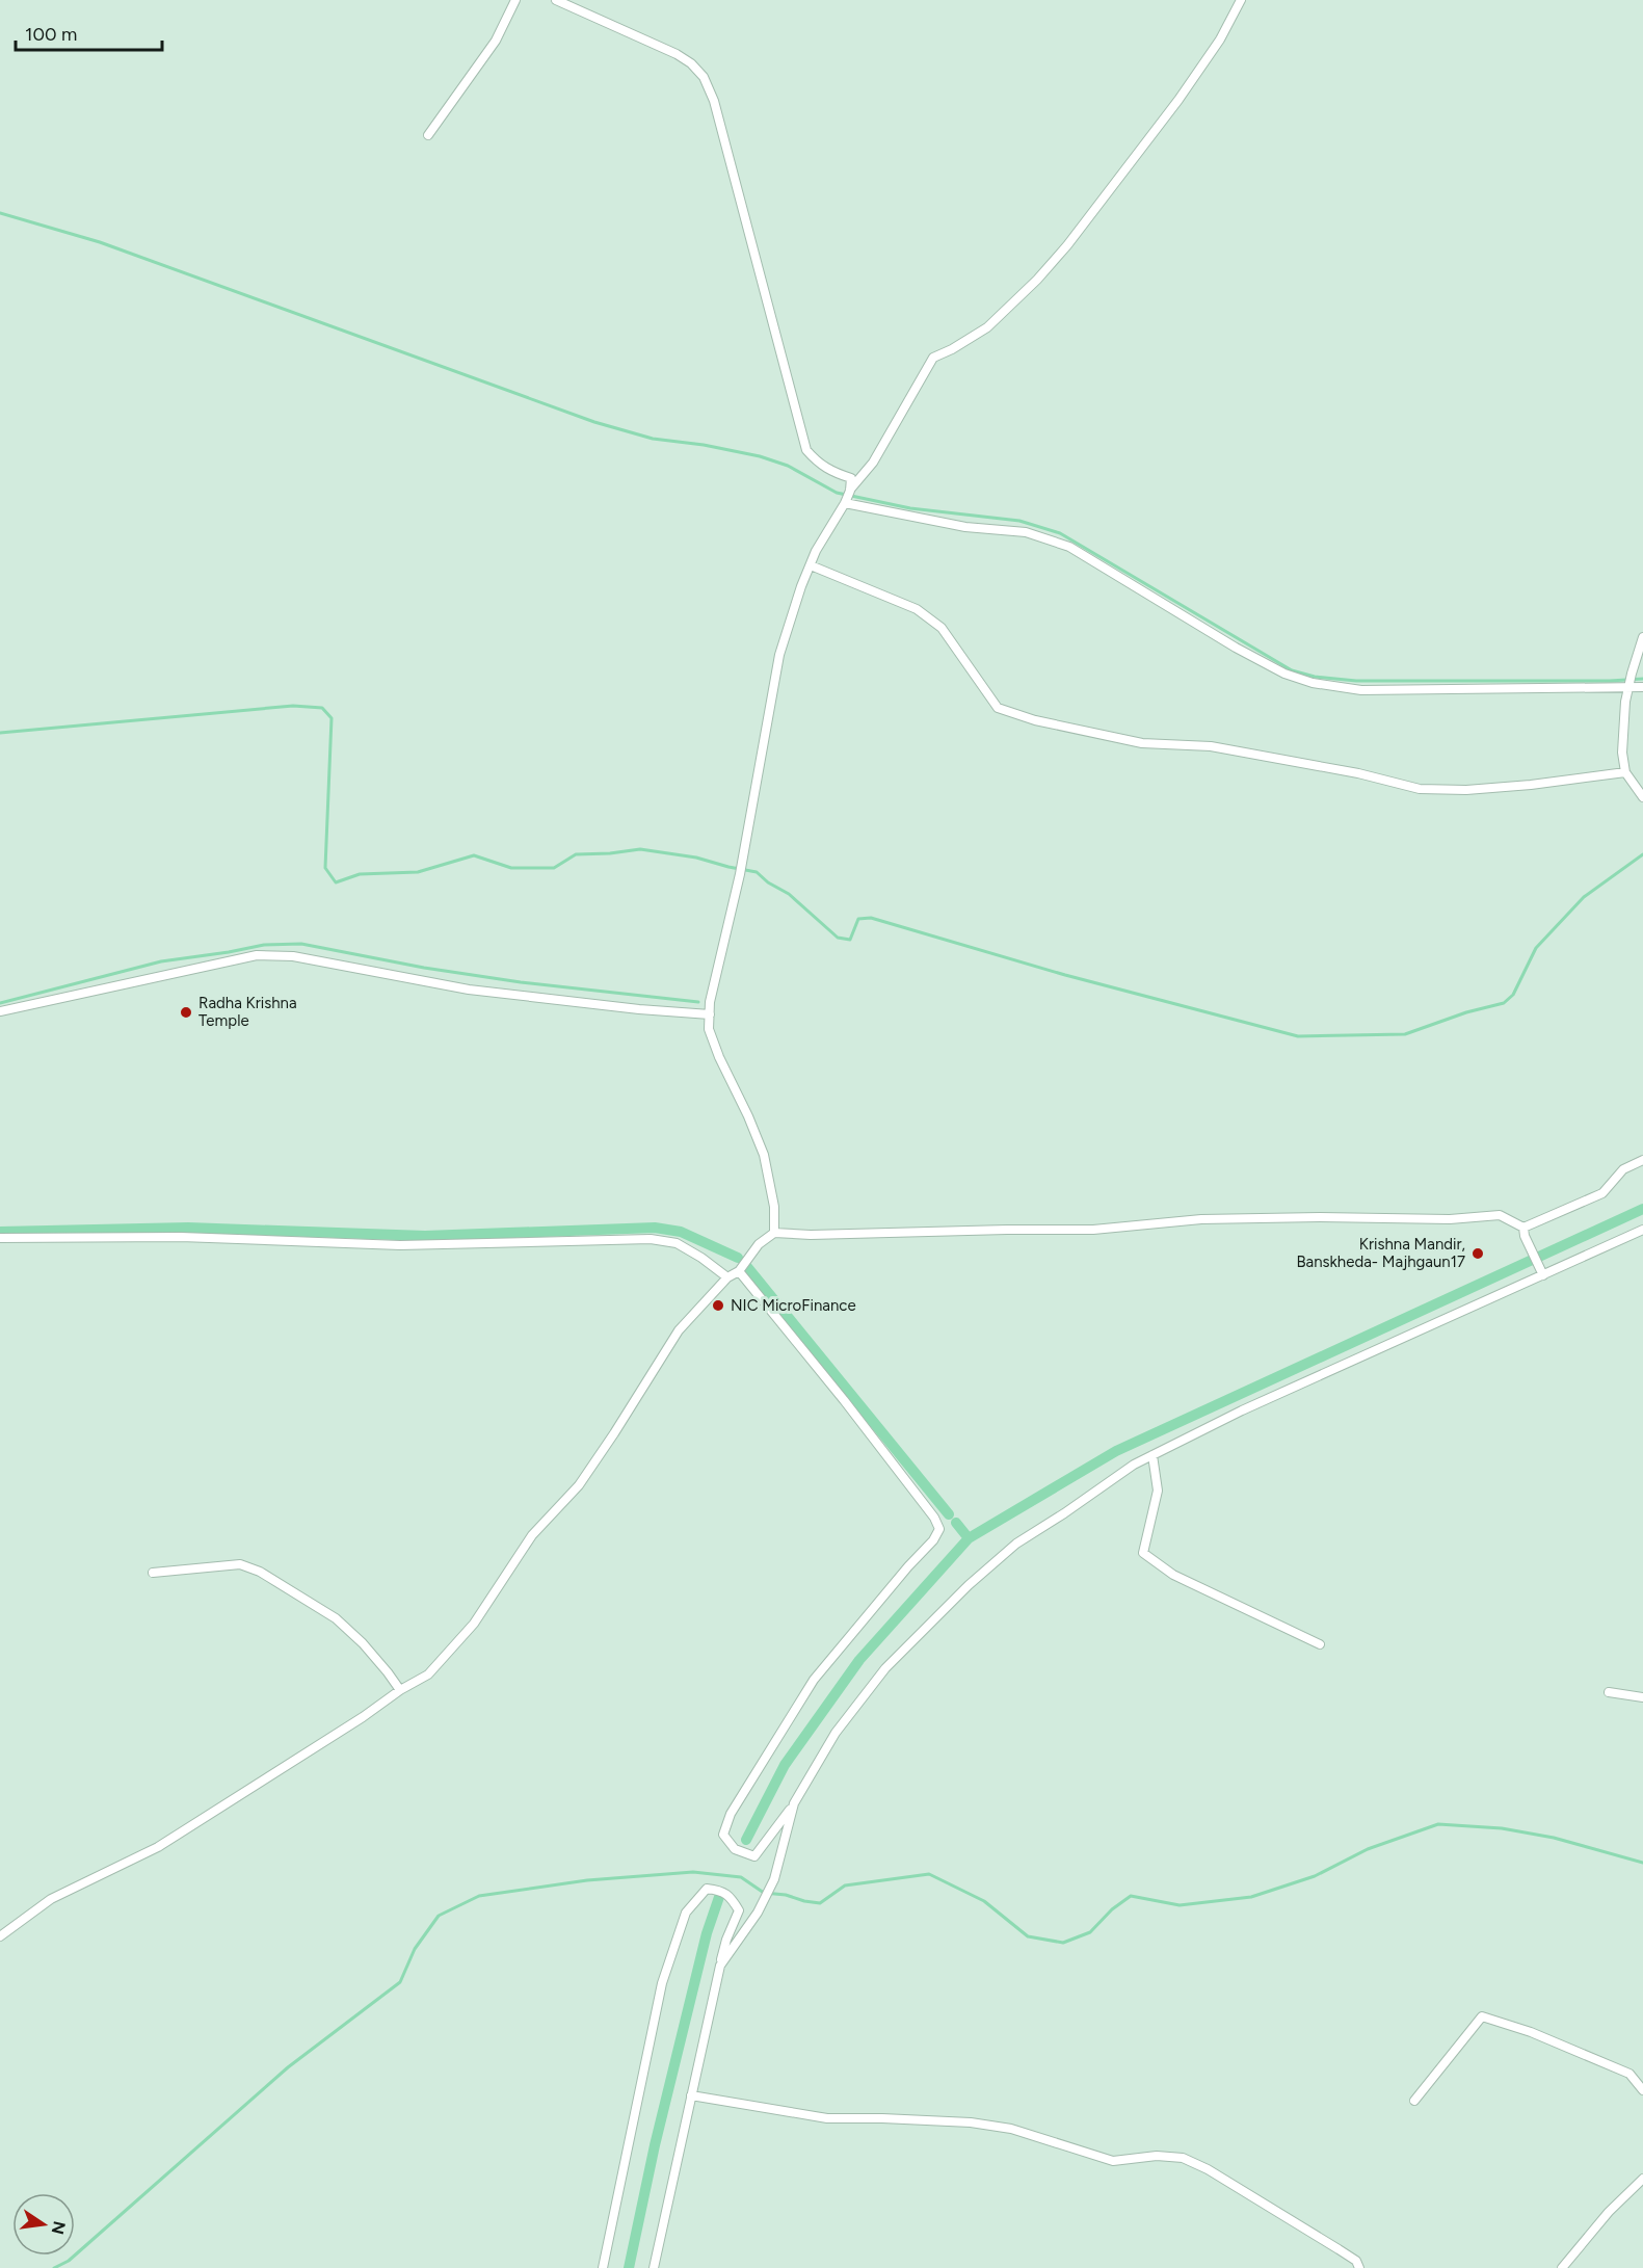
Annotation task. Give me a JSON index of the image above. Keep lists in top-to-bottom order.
{
  "places": ["Radha Krishna Temple", "Krishna Mandir, Banskheda- Majhgaun17", "NIC MicroFinance"],
  "scale_bar": "100 m",
  "north": "right"
}
